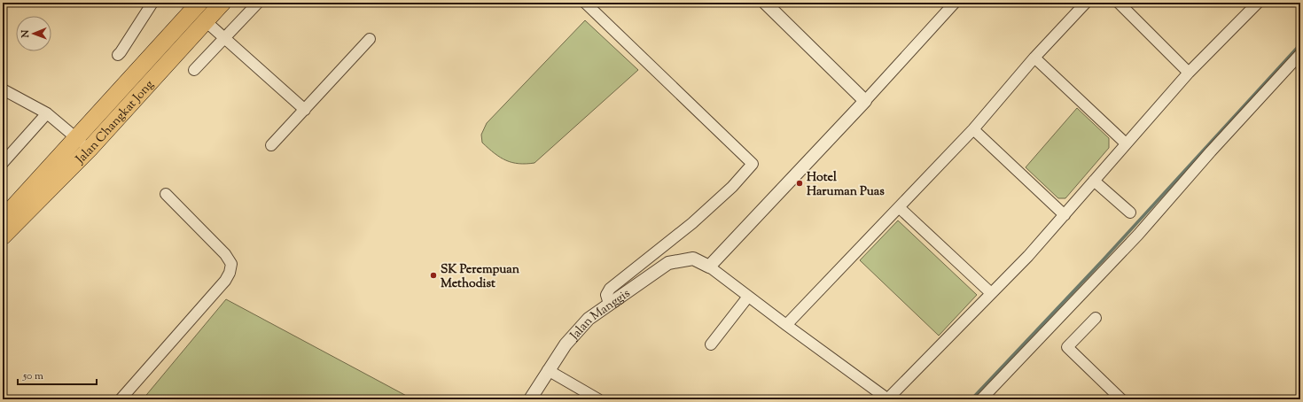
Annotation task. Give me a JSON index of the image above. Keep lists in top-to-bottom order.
{
  "streets": {
    "highway": ["Jalan Changkat Jong"],
    "street": ["Jalan Manggis"]
  },
  "places": ["Hotel Haruman Puas", "SK Perempuan Methodist"],
  "scale_bar": "50 m",
  "north": "left"
}
